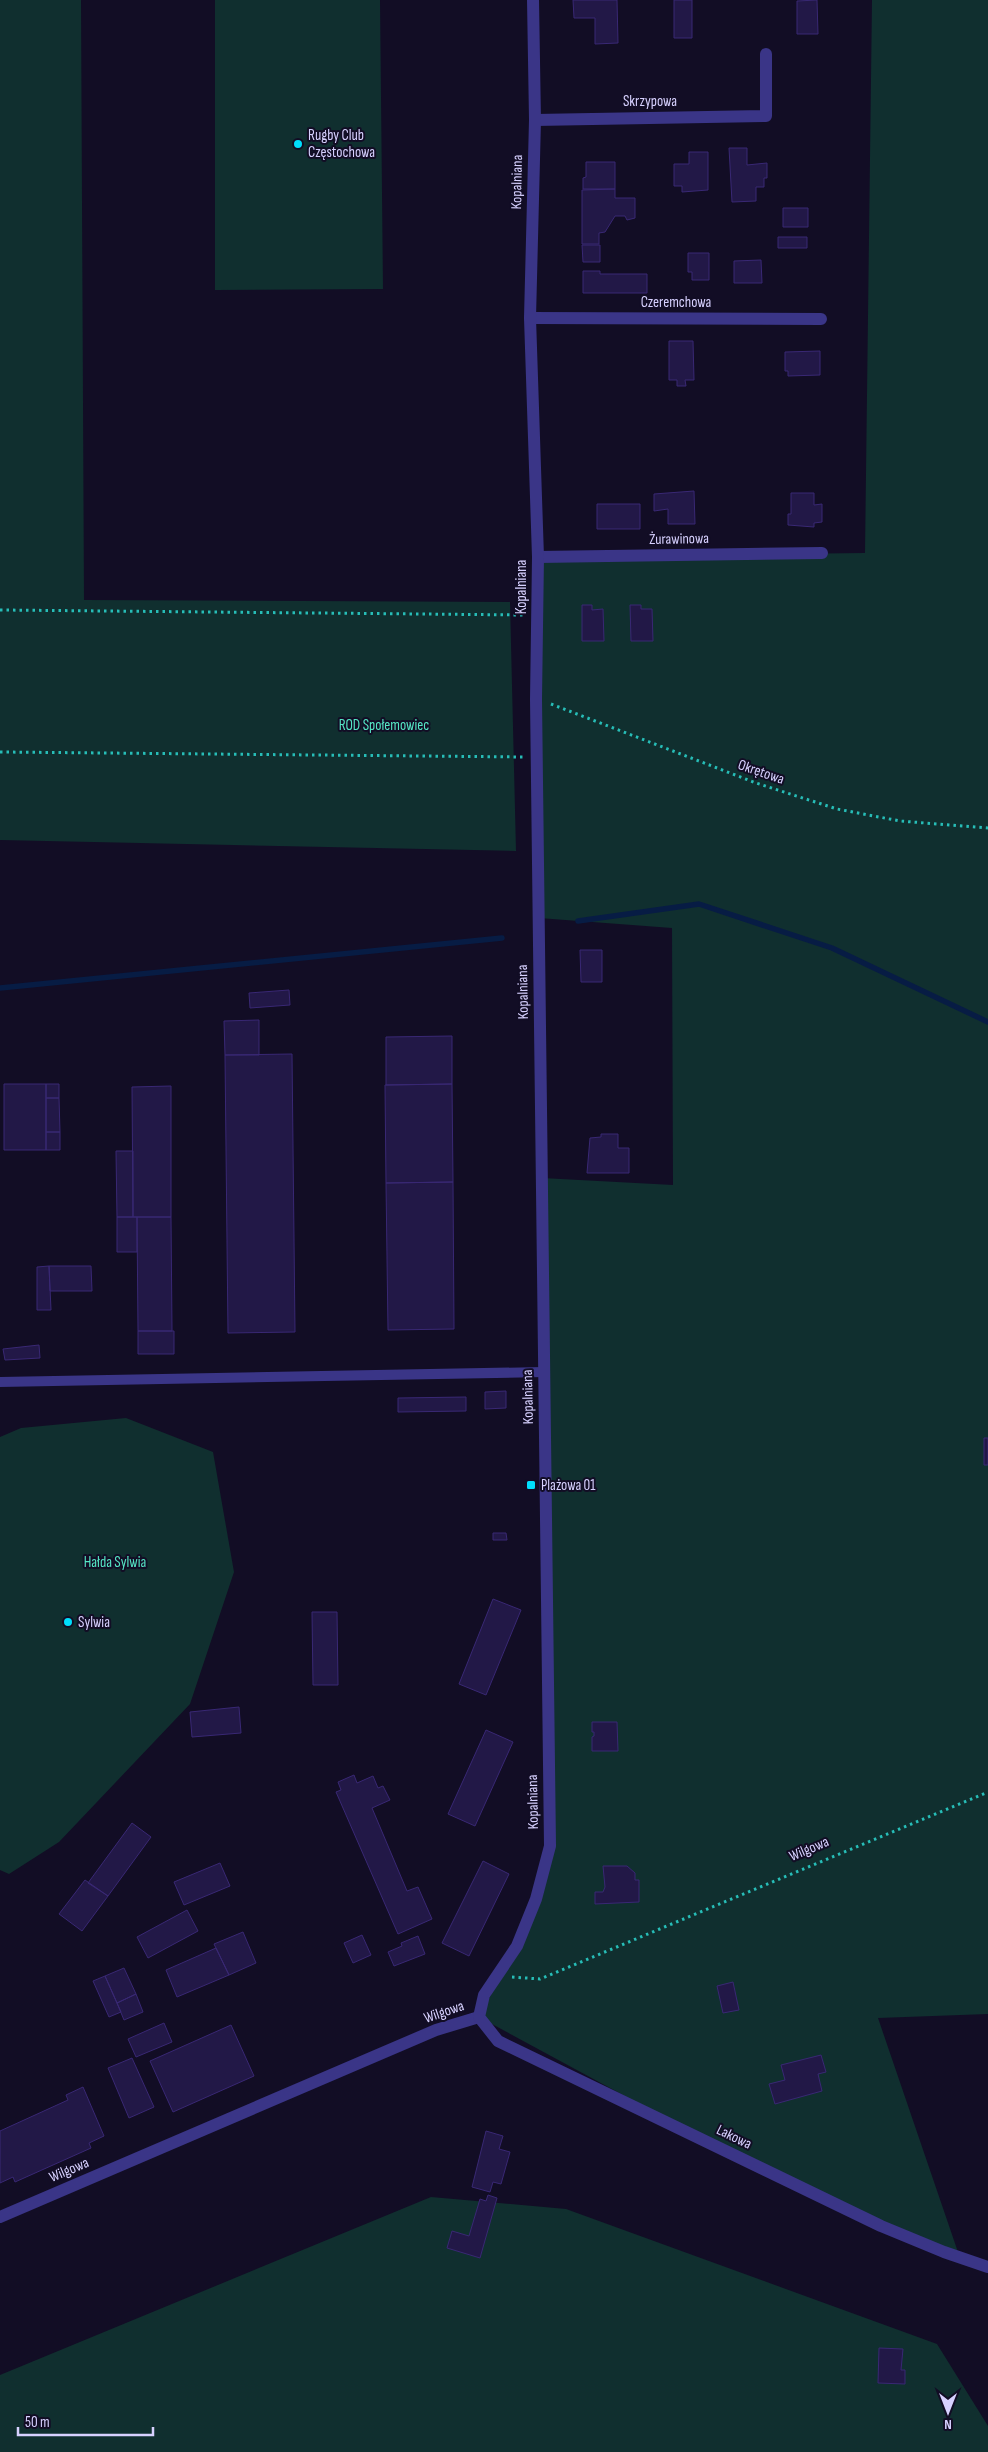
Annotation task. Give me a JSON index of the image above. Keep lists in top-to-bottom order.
{
  "streets": {
    "street": [
      "Skrzypowa",
      "Kopalniana",
      "Czeremchowa",
      "Żurawinowa",
      "Wilgowa",
      "Lakowa"
    ],
    "path": ["Okrętowa"]
  },
  "crossings": [
    ["Skrzypowa", "Kopalniana"],
    ["Kopalniana", "Czeremchowa"],
    ["Kopalniana", "Żurawinowa"],
    ["Kopalniana", "Okrętowa"],
    ["Kopalniana", "Wilgowa"],
    ["Wilgowa", "Lakowa"]
  ],
  "parks": ["ROD Społemowiec", "Hałda Sylwia"],
  "places": {
    "other": ["Rugby Club Częstochowa", "Sylwia"],
    "transit": ["Plażowa 01"]
  },
  "scale_bar": "50 m",
  "north": "bottom"
}
